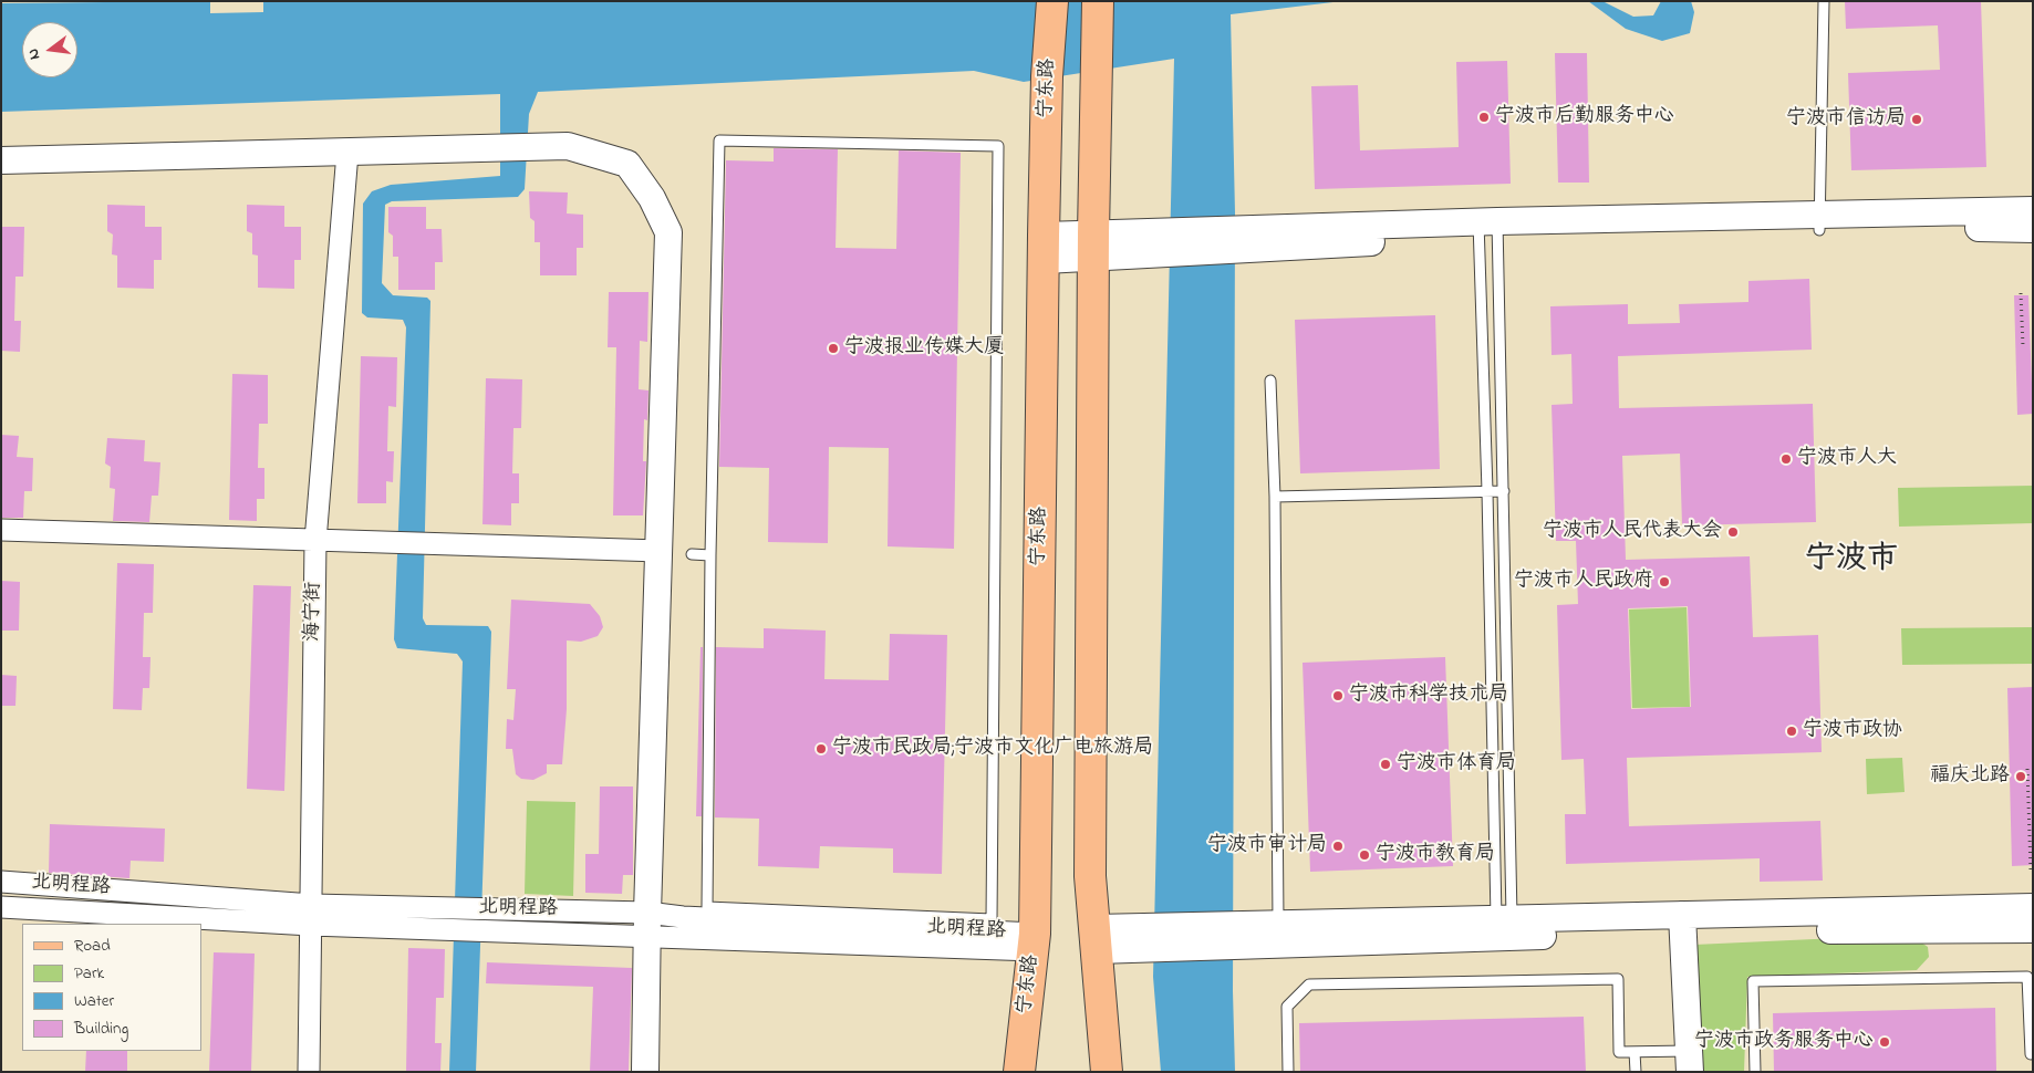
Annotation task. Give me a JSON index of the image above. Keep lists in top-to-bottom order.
{
  "streets": {
    "main road": ["宁东路"],
    "street": ["海宁街", "北明程路"]
  },
  "crossings": [
    ["宁东路", "北明程路"],
    ["海宁街", "北明程路"]
  ],
  "districts": ["宁波市"],
  "places": [
    "宁波市后勤服务中心",
    "宁波市信访局",
    "宁波报业传媒大厦",
    "宁波市人大",
    "宁波市人民代表大会",
    "宁波市人民政府",
    "宁波市科学技术局",
    "宁波市政协",
    "宁波市民政局;宁波市文化广电旅游局",
    "宁波市体育局",
    "福庆北路",
    "宁波市审计局",
    "宁波市教育局",
    "宁波市政务服务中心"
  ],
  "legend": [
    "Road",
    "Park",
    "Water",
    "Building"
  ],
  "north": "left"
}
